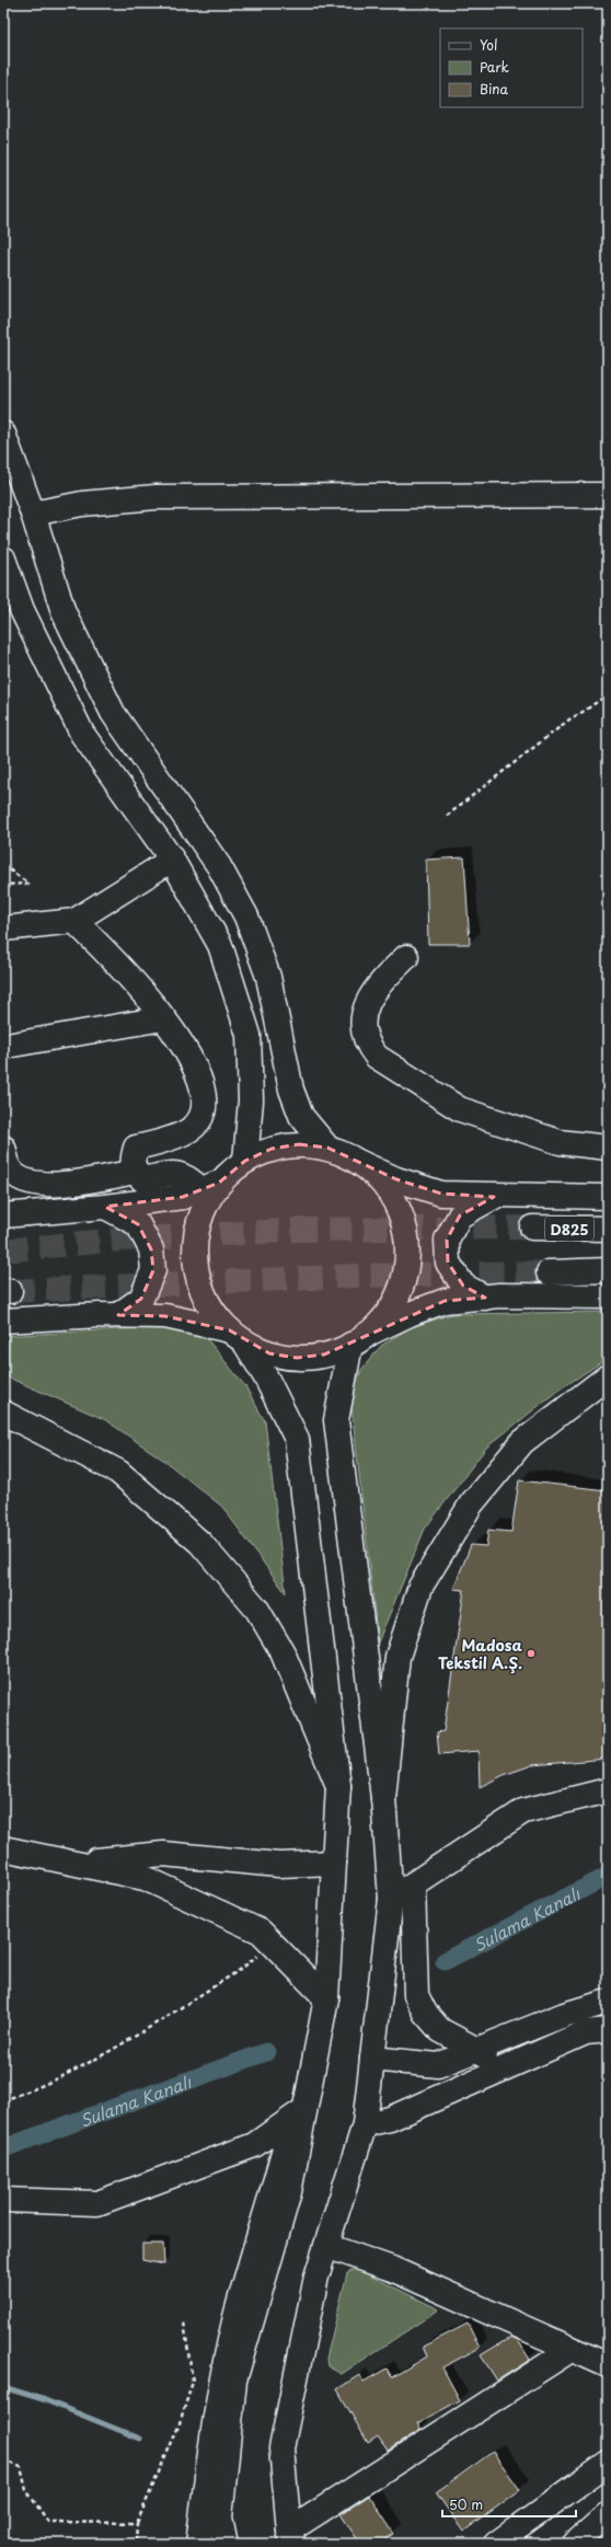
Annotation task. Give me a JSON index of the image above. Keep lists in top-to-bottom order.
{
  "streets": {
    "main road": ["D825"]
  },
  "water": ["Sulama Kanalı"],
  "places": ["Madosa Tekstil A.Ş."],
  "legend": ["Yol", "Park", "Bina"],
  "scale_bar": "50 m"
}
